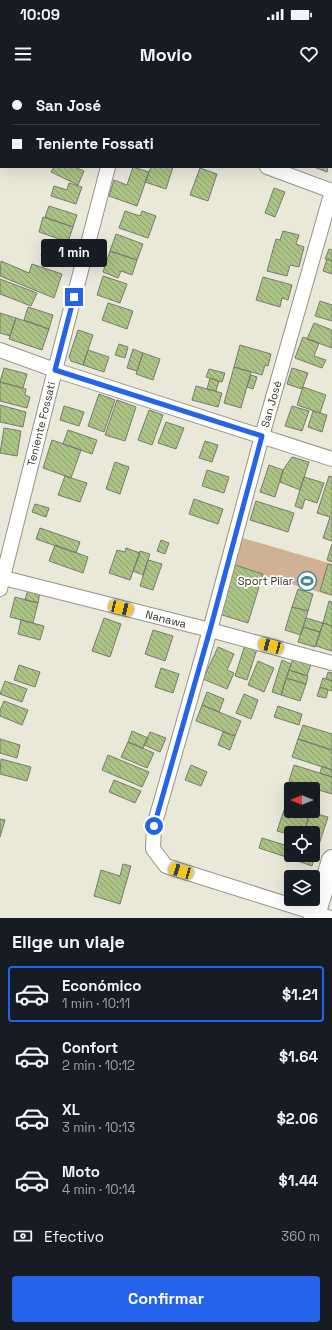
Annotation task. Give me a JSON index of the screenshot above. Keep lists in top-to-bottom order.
{
  "streets": {
    "street": ["San José", "Teniente Fossati", "Nanawa"]
  },
  "crossings": [
    ["San José", "Nanawa"],
    ["Teniente Fossati", "Nanawa"]
  ],
  "places": {
    "sports": ["Sport Pilar"]
  },
  "north": "left",
  "page": {
    "status": "10:09",
    "header": "Movio",
    "banner": ["San José", "Teniente Fossati"],
    "bubble": "1 min",
    "heading": "Elige un viaje",
    "list": [
      {
        "name": "Económico",
        "note": "1 min · 10:11",
        "value": "$1.21"
      },
      {
        "name": "Confort",
        "note": "2 min · 10:12",
        "value": "$1.64"
      },
      {
        "name": "XL",
        "note": "3 min · 10:13",
        "value": "$2.06"
      },
      {
        "name": "Moto",
        "note": "4 min · 10:14",
        "value": "$1.44"
      }
    ],
    "pay": ["Efectivo", "360 m"],
    "buttons": "Confirmar"
  }
}
